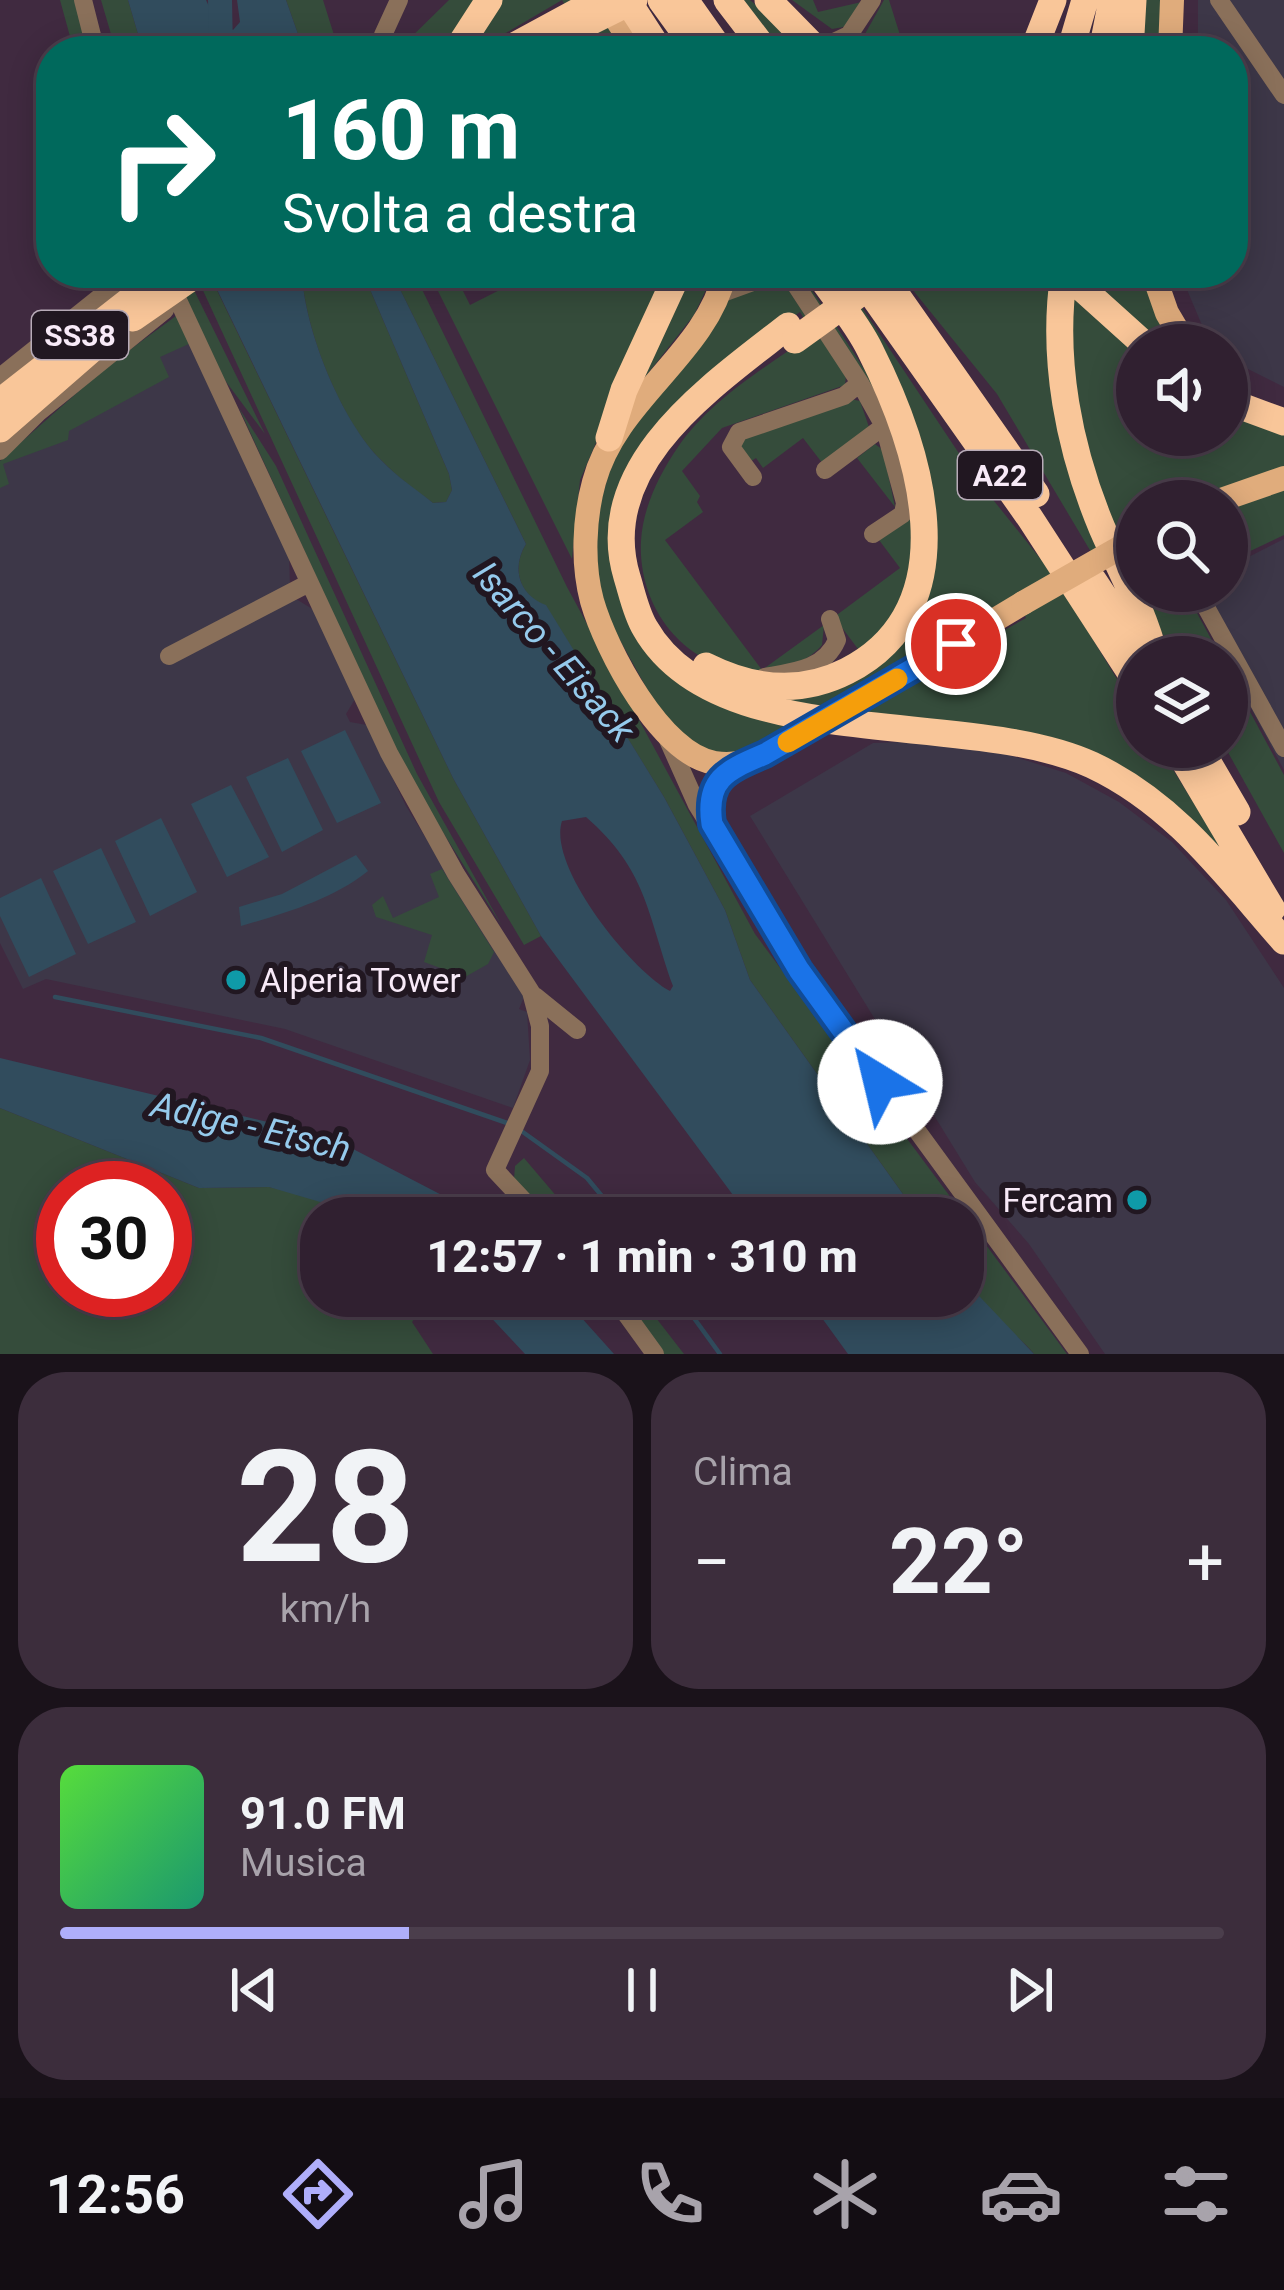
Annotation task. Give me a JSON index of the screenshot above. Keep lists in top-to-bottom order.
{
  "streets": {
    "highway": ["SS38", "A22"]
  },
  "water": ["Isarco - Eisack", "Adige - Etsch"],
  "places": ["Alperia Tower", "Fercam"],
  "page": {
    "turn": ["160 m", "Svolta a destra"],
    "limit": "30",
    "trip": "12:57 · 1 min · 310 m",
    "tile": [
      ["28", "km/h"],
      "Clima"
    ],
    "heat": ["−", "22°", "+"],
    "song": ["91.0 FM", "Musica"],
    "tabs": "12:56"
  }
}
